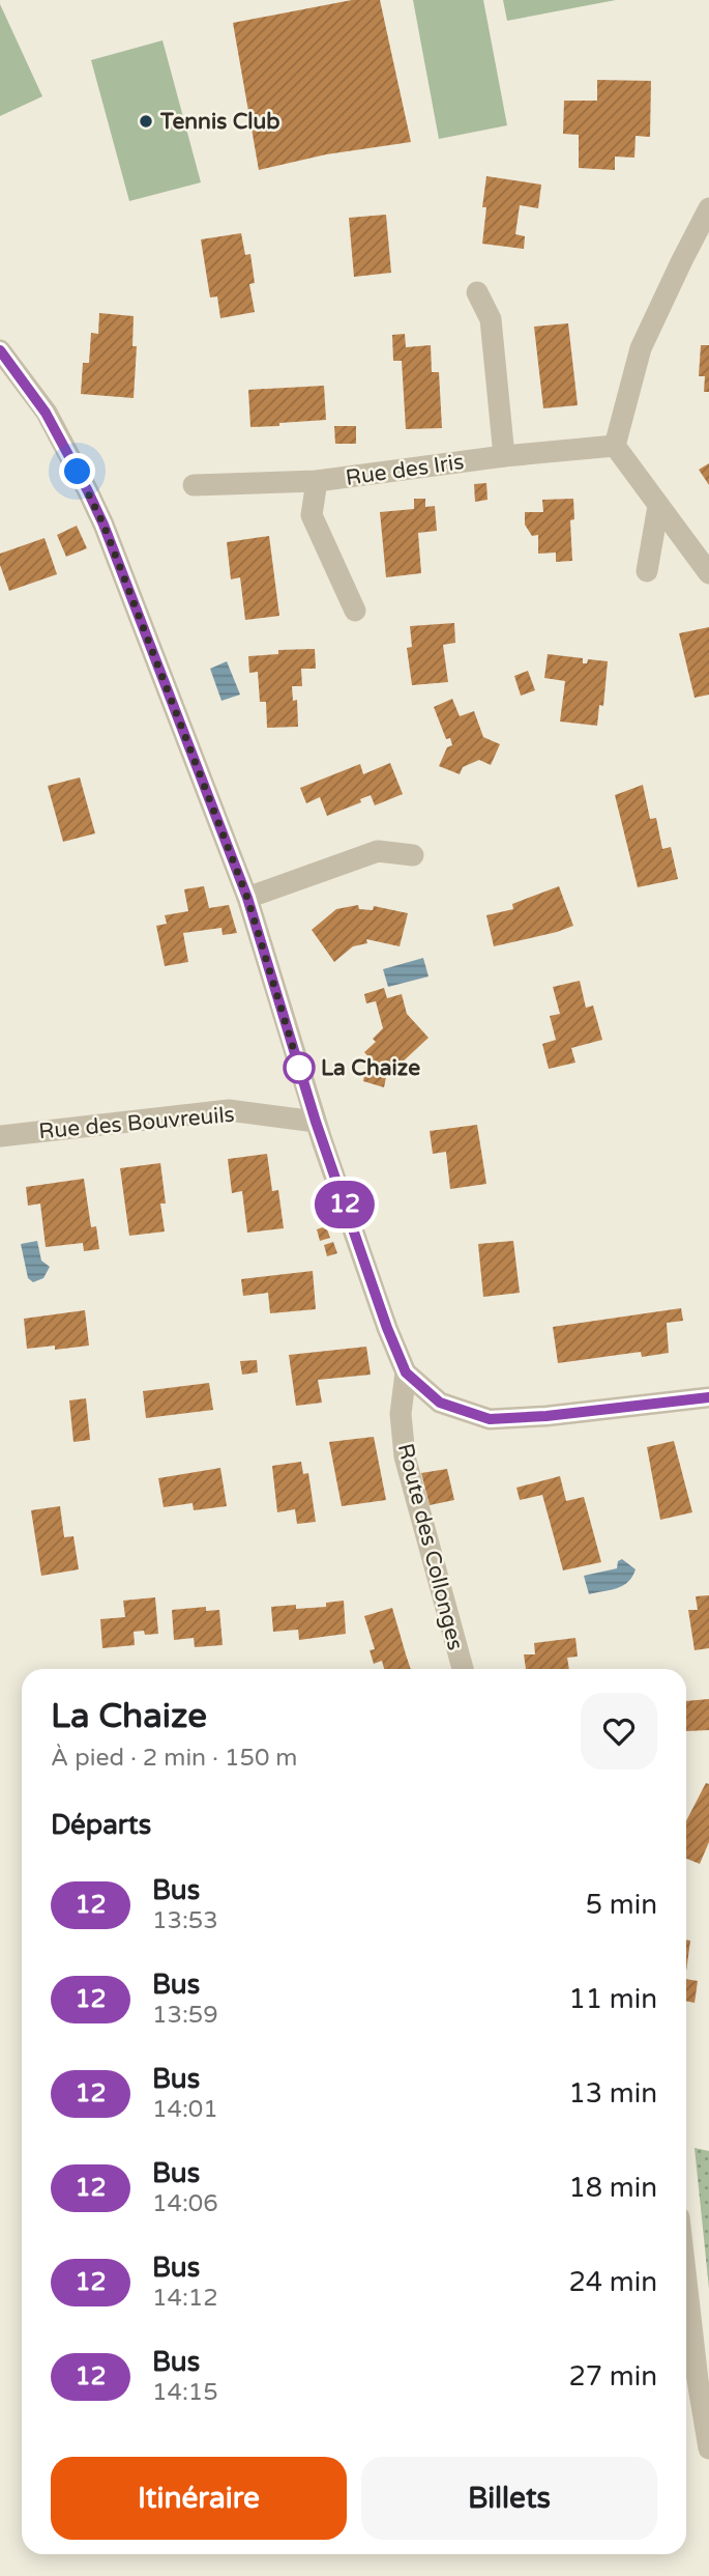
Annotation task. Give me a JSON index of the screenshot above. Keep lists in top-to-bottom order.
{
  "streets": {
    "street": ["Rue des Iris", "Rue des Bouvreuils", "Route des Collonges"]
  },
  "places": ["Tennis Club", "La Chaize"],
  "lines": ["bus line 12"],
  "page": {
    "on_map": "12",
    "heading": [
      ["La Chaize", "À pied · 2 min · 150 m"],
      "Départs"
    ],
    "list": [
      {
        "mark": "12",
        "name": "Bus",
        "note": "13:53",
        "value": "5 min"
      },
      {
        "mark": "12",
        "name": "Bus",
        "note": "13:59",
        "value": "11 min"
      },
      {
        "mark": "12",
        "name": "Bus",
        "note": "14:01",
        "value": "13 min"
      },
      {
        "mark": "12",
        "name": "Bus",
        "note": "14:06",
        "value": "18 min"
      },
      {
        "mark": "12",
        "name": "Bus",
        "note": "14:12",
        "value": "24 min"
      },
      {
        "mark": "12",
        "name": "Bus",
        "note": "14:15",
        "value": "27 min"
      }
    ],
    "buttons": ["Itinéraire", "Billets"]
  }
}
